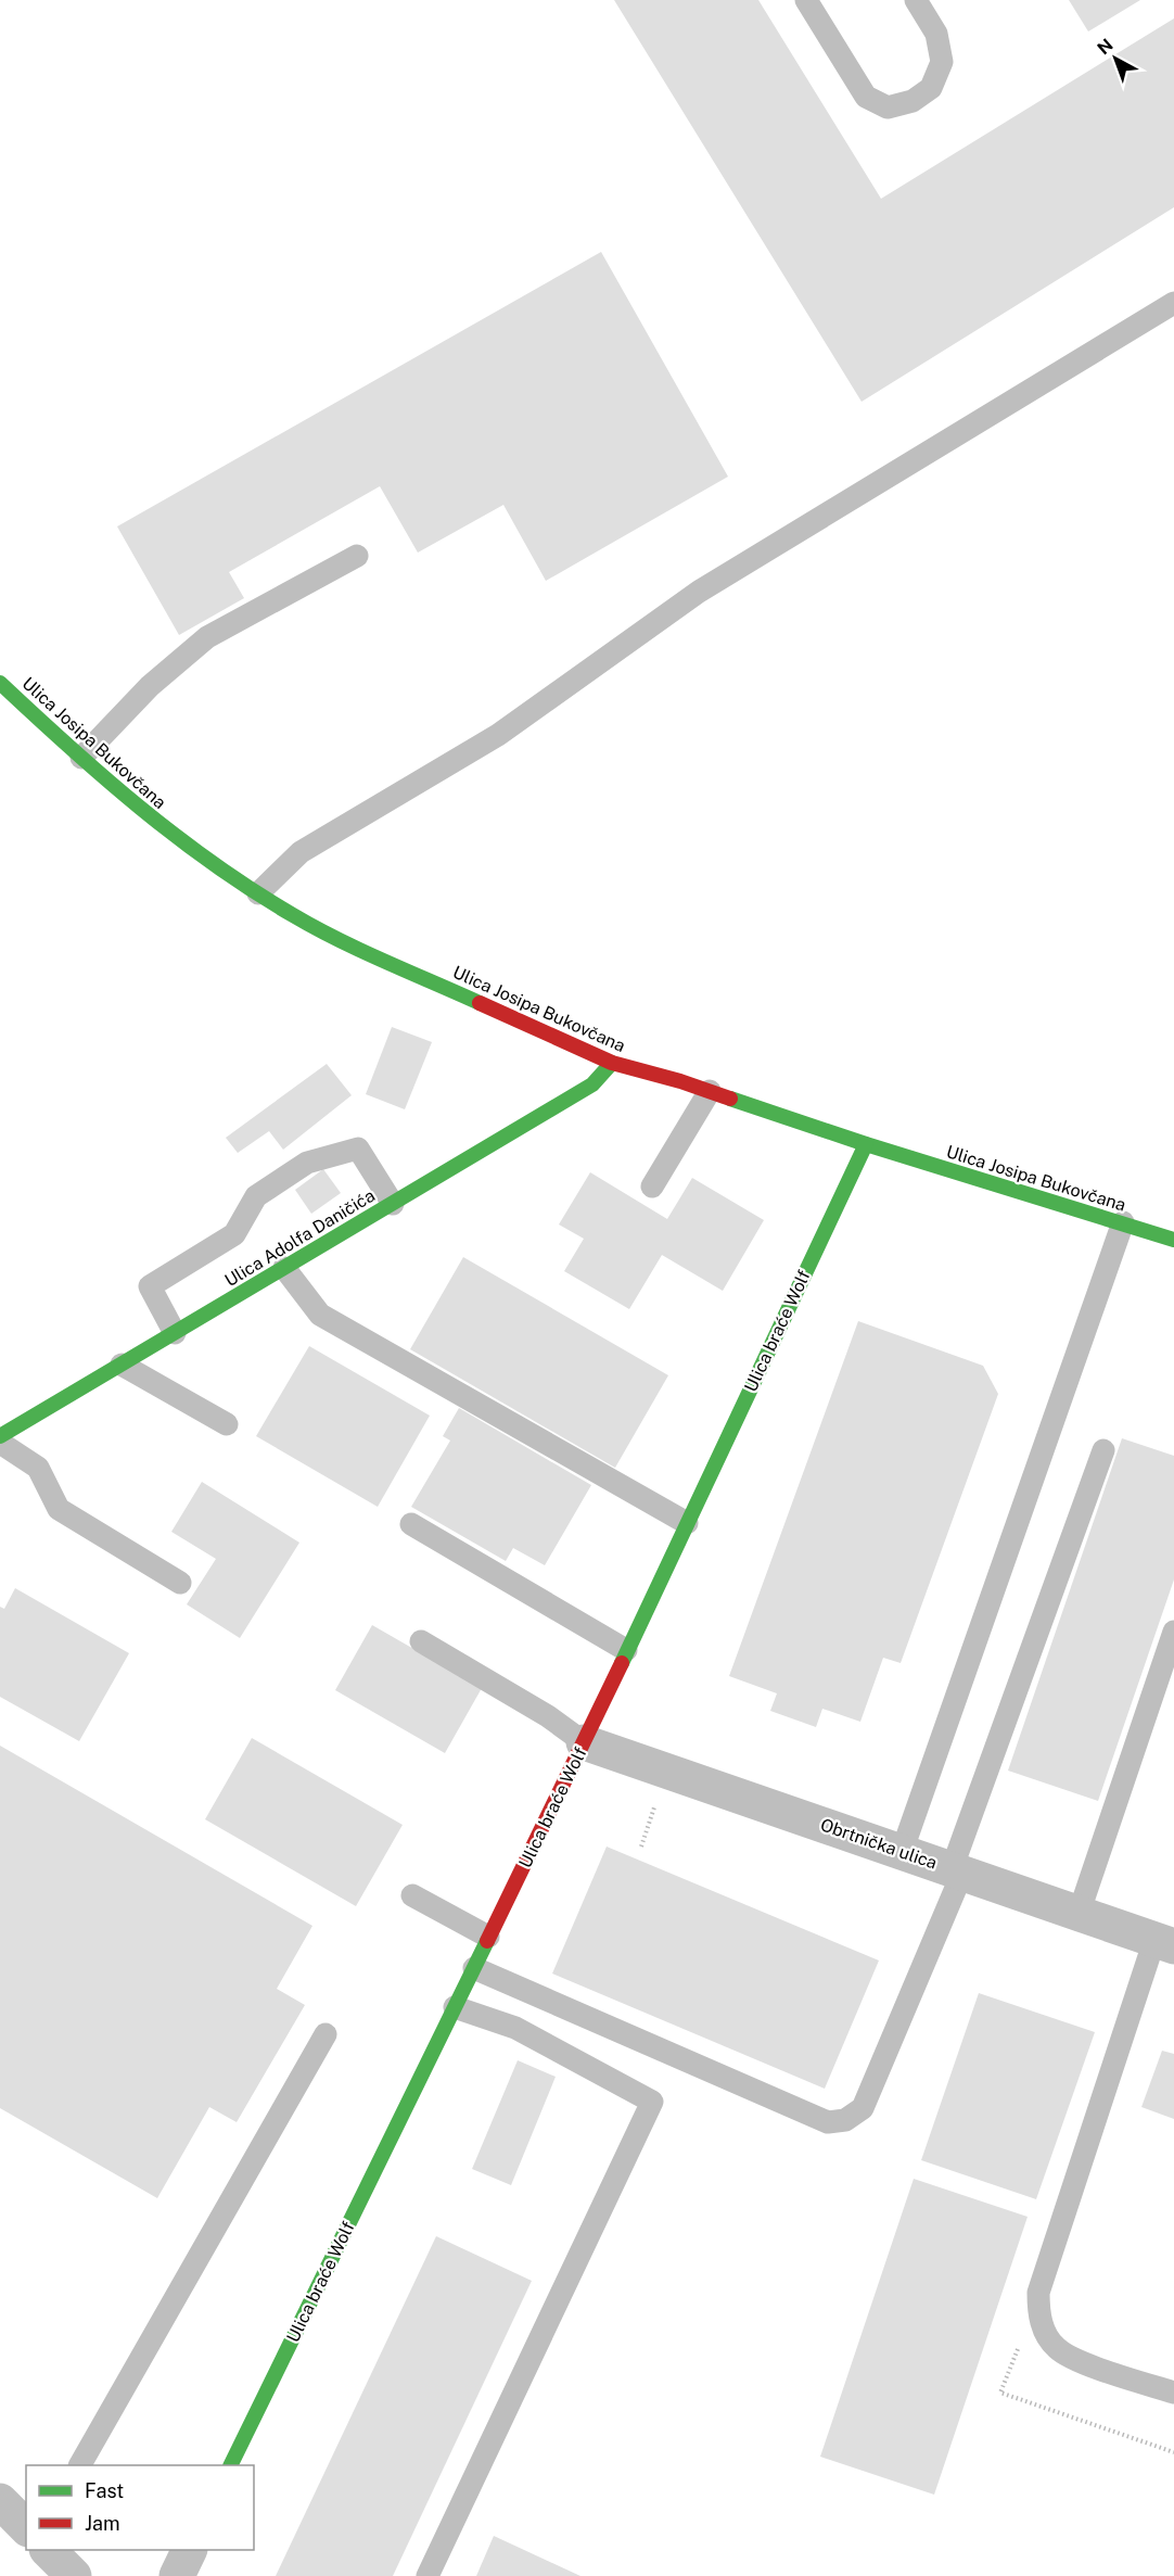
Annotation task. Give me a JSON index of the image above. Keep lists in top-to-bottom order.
{
  "streets": {
    "street": [
      "Ulica Josipa Bukovčana",
      "Ulica Adolfa Daničića",
      "Ulica braće Wolf",
      "Obrtnička ulica"
    ]
  },
  "crossings": [
    ["Ulica Josipa Bukovčana", "Ulica Adolfa Daničića"],
    ["Ulica Josipa Bukovčana", "Ulica braće Wolf"],
    ["Ulica braće Wolf", "Obrtnička ulica"]
  ],
  "legend": ["Fast", "Jam"],
  "north": "top left"
}
